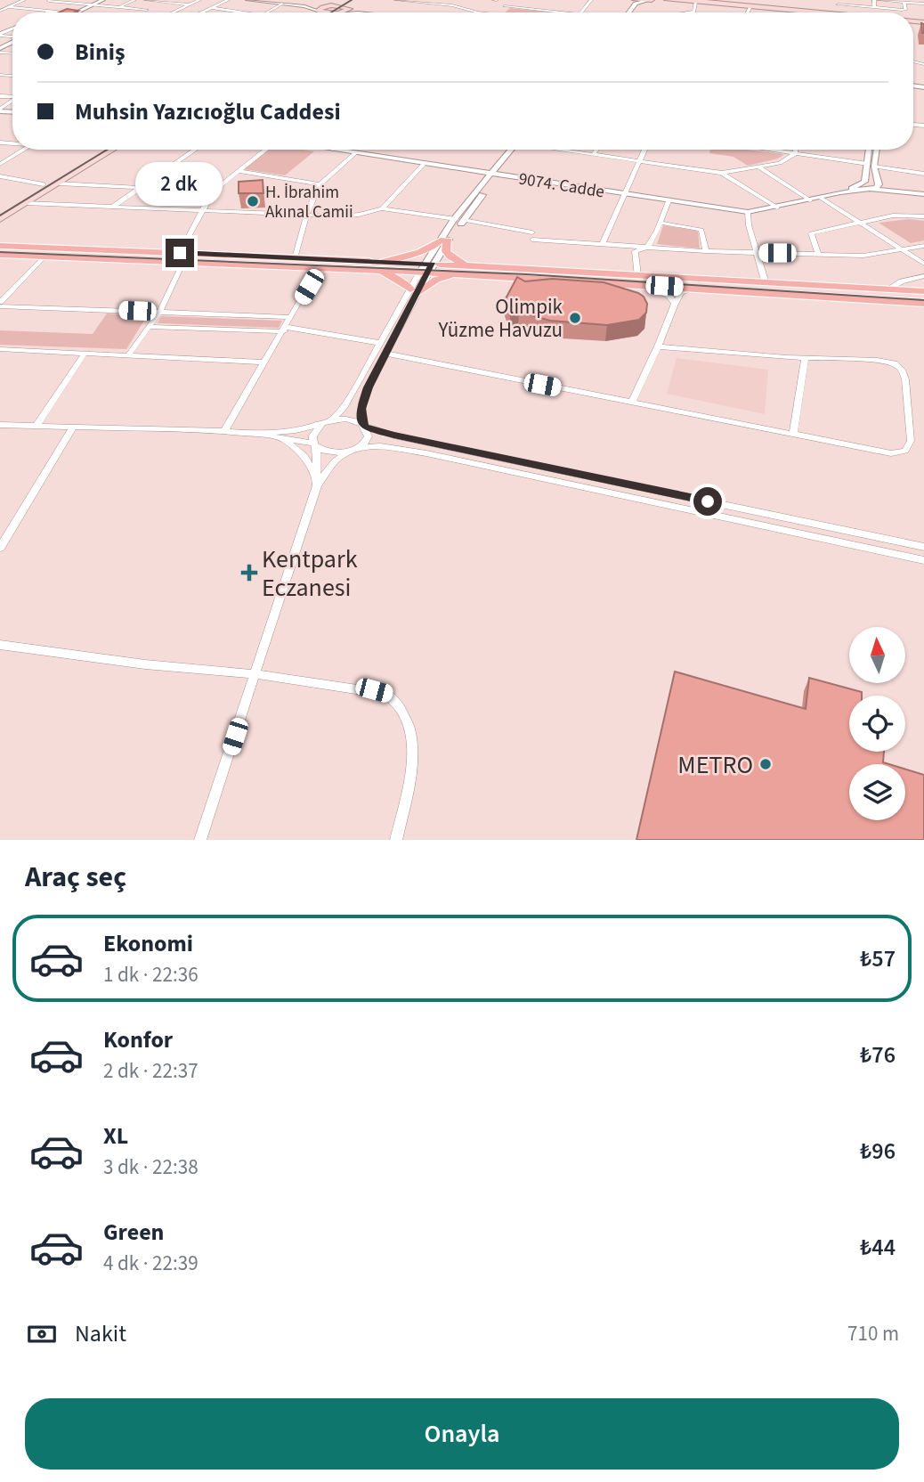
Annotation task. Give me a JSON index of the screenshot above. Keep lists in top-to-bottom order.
{
  "streets": {
    "street": ["9074. Cadde"]
  },
  "places": {
    "other": ["H. İbrahim Akınal Camii", "Olimpik Yüzme Havuzu", "METRO"],
    "health": ["Kentpark Eczanesi"]
  },
  "north": "top",
  "page": {
    "banner": ["Biniş", "Muhsin Yazıcıoğlu Caddesi"],
    "bubble": "2 dk",
    "heading": "Araç seç",
    "list": [
      {
        "name": "Ekonomi",
        "note": "1 dk · 22:36",
        "value": "₺57"
      },
      {
        "name": "Konfor",
        "note": "2 dk · 22:37",
        "value": "₺76"
      },
      {
        "name": "XL",
        "note": "3 dk · 22:38",
        "value": "₺96"
      },
      {
        "name": "Green",
        "note": "4 dk · 22:39",
        "value": "₺44"
      }
    ],
    "pay": ["Nakit", "710 m"],
    "buttons": "Onayla"
  }
}
